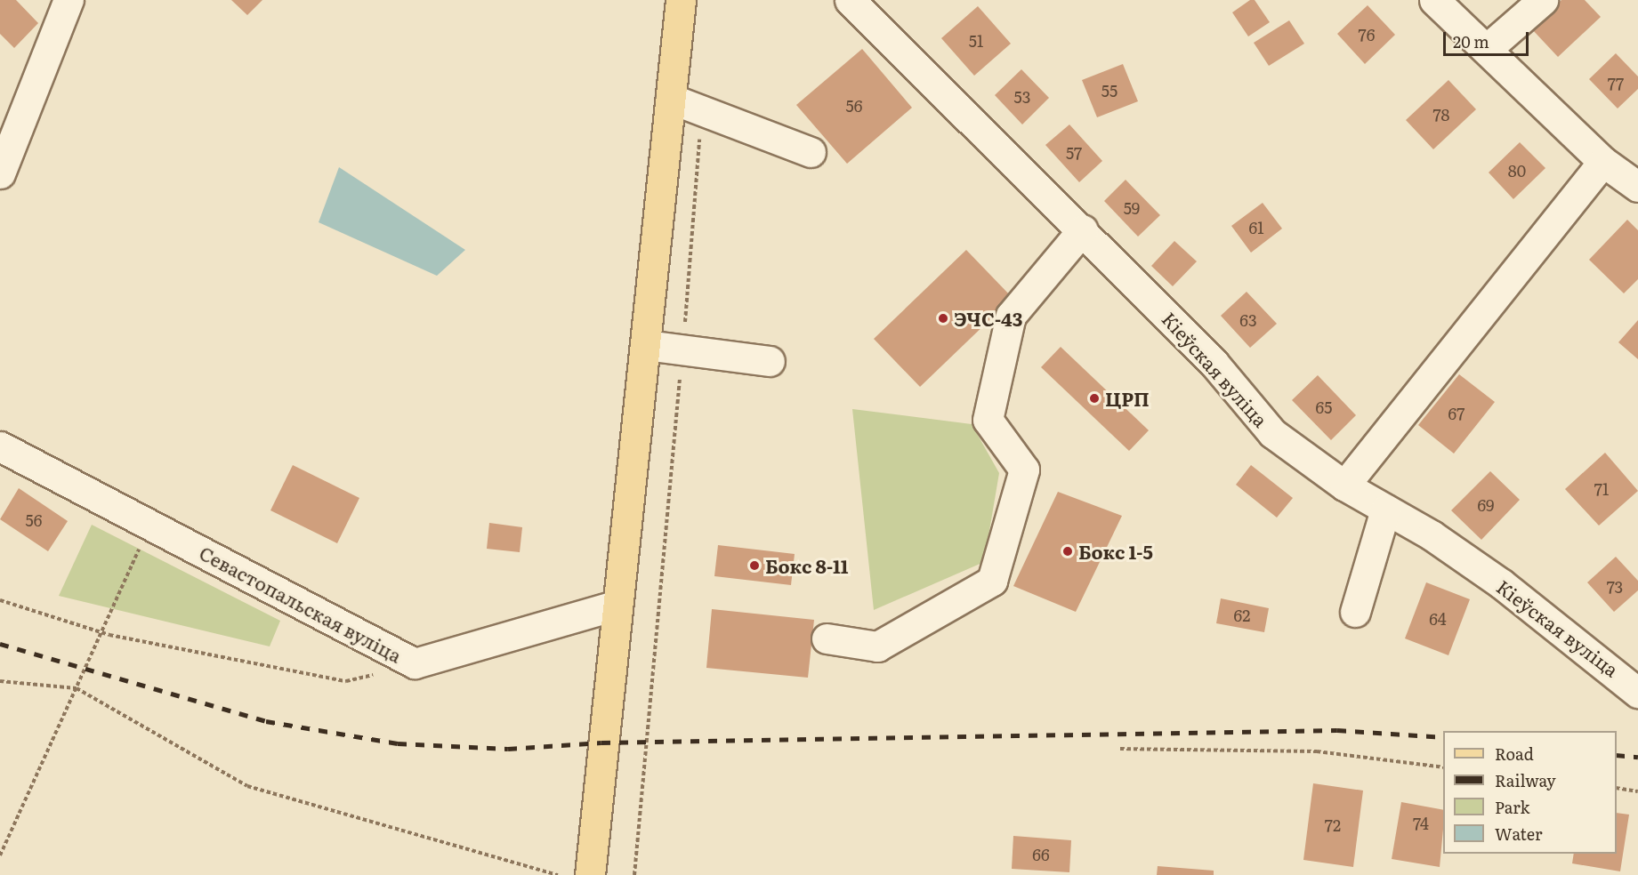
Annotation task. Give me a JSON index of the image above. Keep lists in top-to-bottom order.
{
  "streets": {
    "street": ["Кіеўская вуліца", "Севастопальская вуліца"]
  },
  "places": [
    "ЭЧС-43",
    "ЦРП",
    "Бокс 1-5",
    "Бокс 8-11"
  ],
  "house_numbers": [
    "76",
    "51",
    "77",
    "55",
    "53",
    "56",
    "78",
    "57",
    "80",
    "59",
    "61",
    "63",
    "65",
    "67",
    "71",
    "69",
    "56",
    "73",
    "62",
    "64",
    "74",
    "72",
    "66"
  ],
  "legend": [
    "Road",
    "Railway",
    "Park",
    "Water"
  ],
  "scale_bar": "20 m"
}
